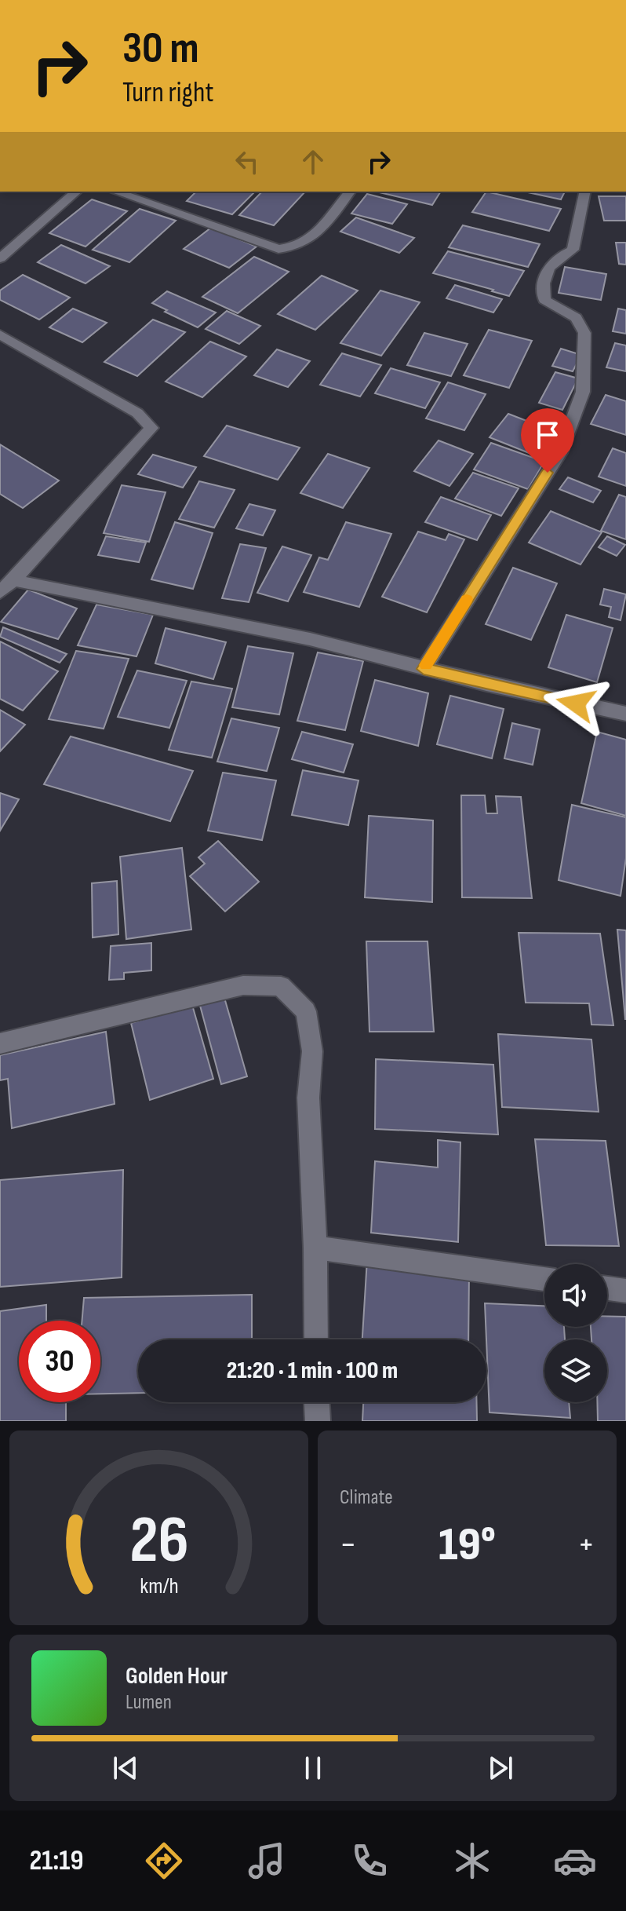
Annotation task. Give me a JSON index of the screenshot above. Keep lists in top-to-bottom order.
{
  "page": {
    "turn": ["30 m", "Turn right"],
    "limit": "30",
    "trip": "21:20 · 1 min · 100 m",
    "tile": "Climate",
    "heat": ["−", "19°", "+"],
    "song": ["Golden Hour", "Lumen"],
    "tabs": "21:19",
    "gauge": ["26", "km/h"]
  }
}
